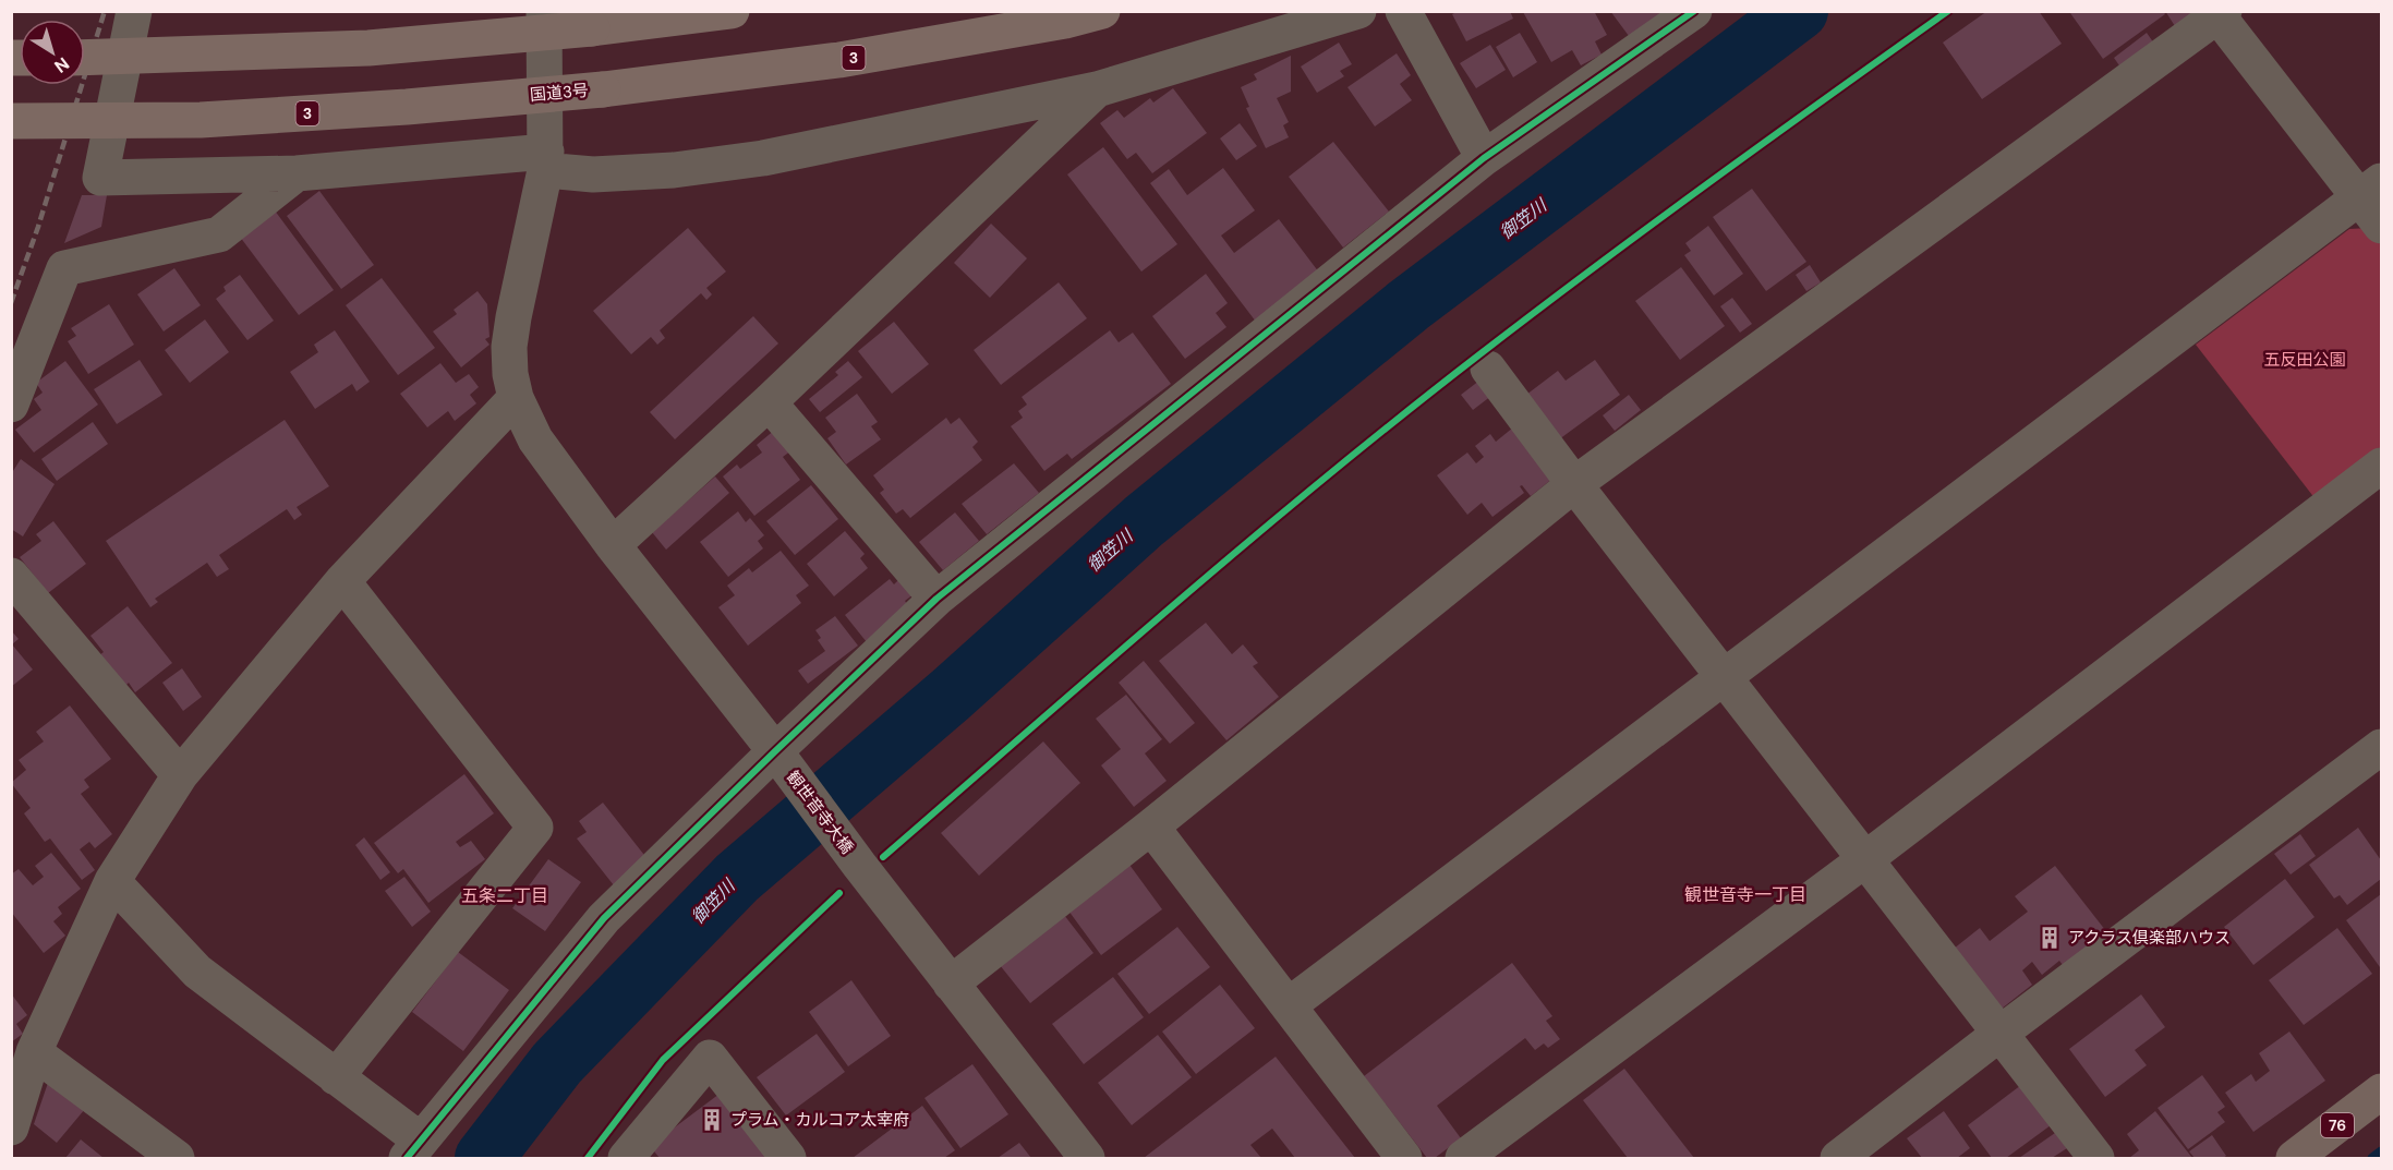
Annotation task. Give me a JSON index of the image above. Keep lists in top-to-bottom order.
{
  "streets": {
    "highway": ["3", "国道3号"],
    "main road": ["76"],
    "street": ["観世音寺大橋"]
  },
  "districts": ["観世音寺一丁目", "五条二丁目"],
  "water": ["御笠川"],
  "parks": ["五反田公園"],
  "places": {
    "building": ["アクラス倶楽部ハウス", "プラム・カルコア太宰府"]
  },
  "north": "bottom right"
}
